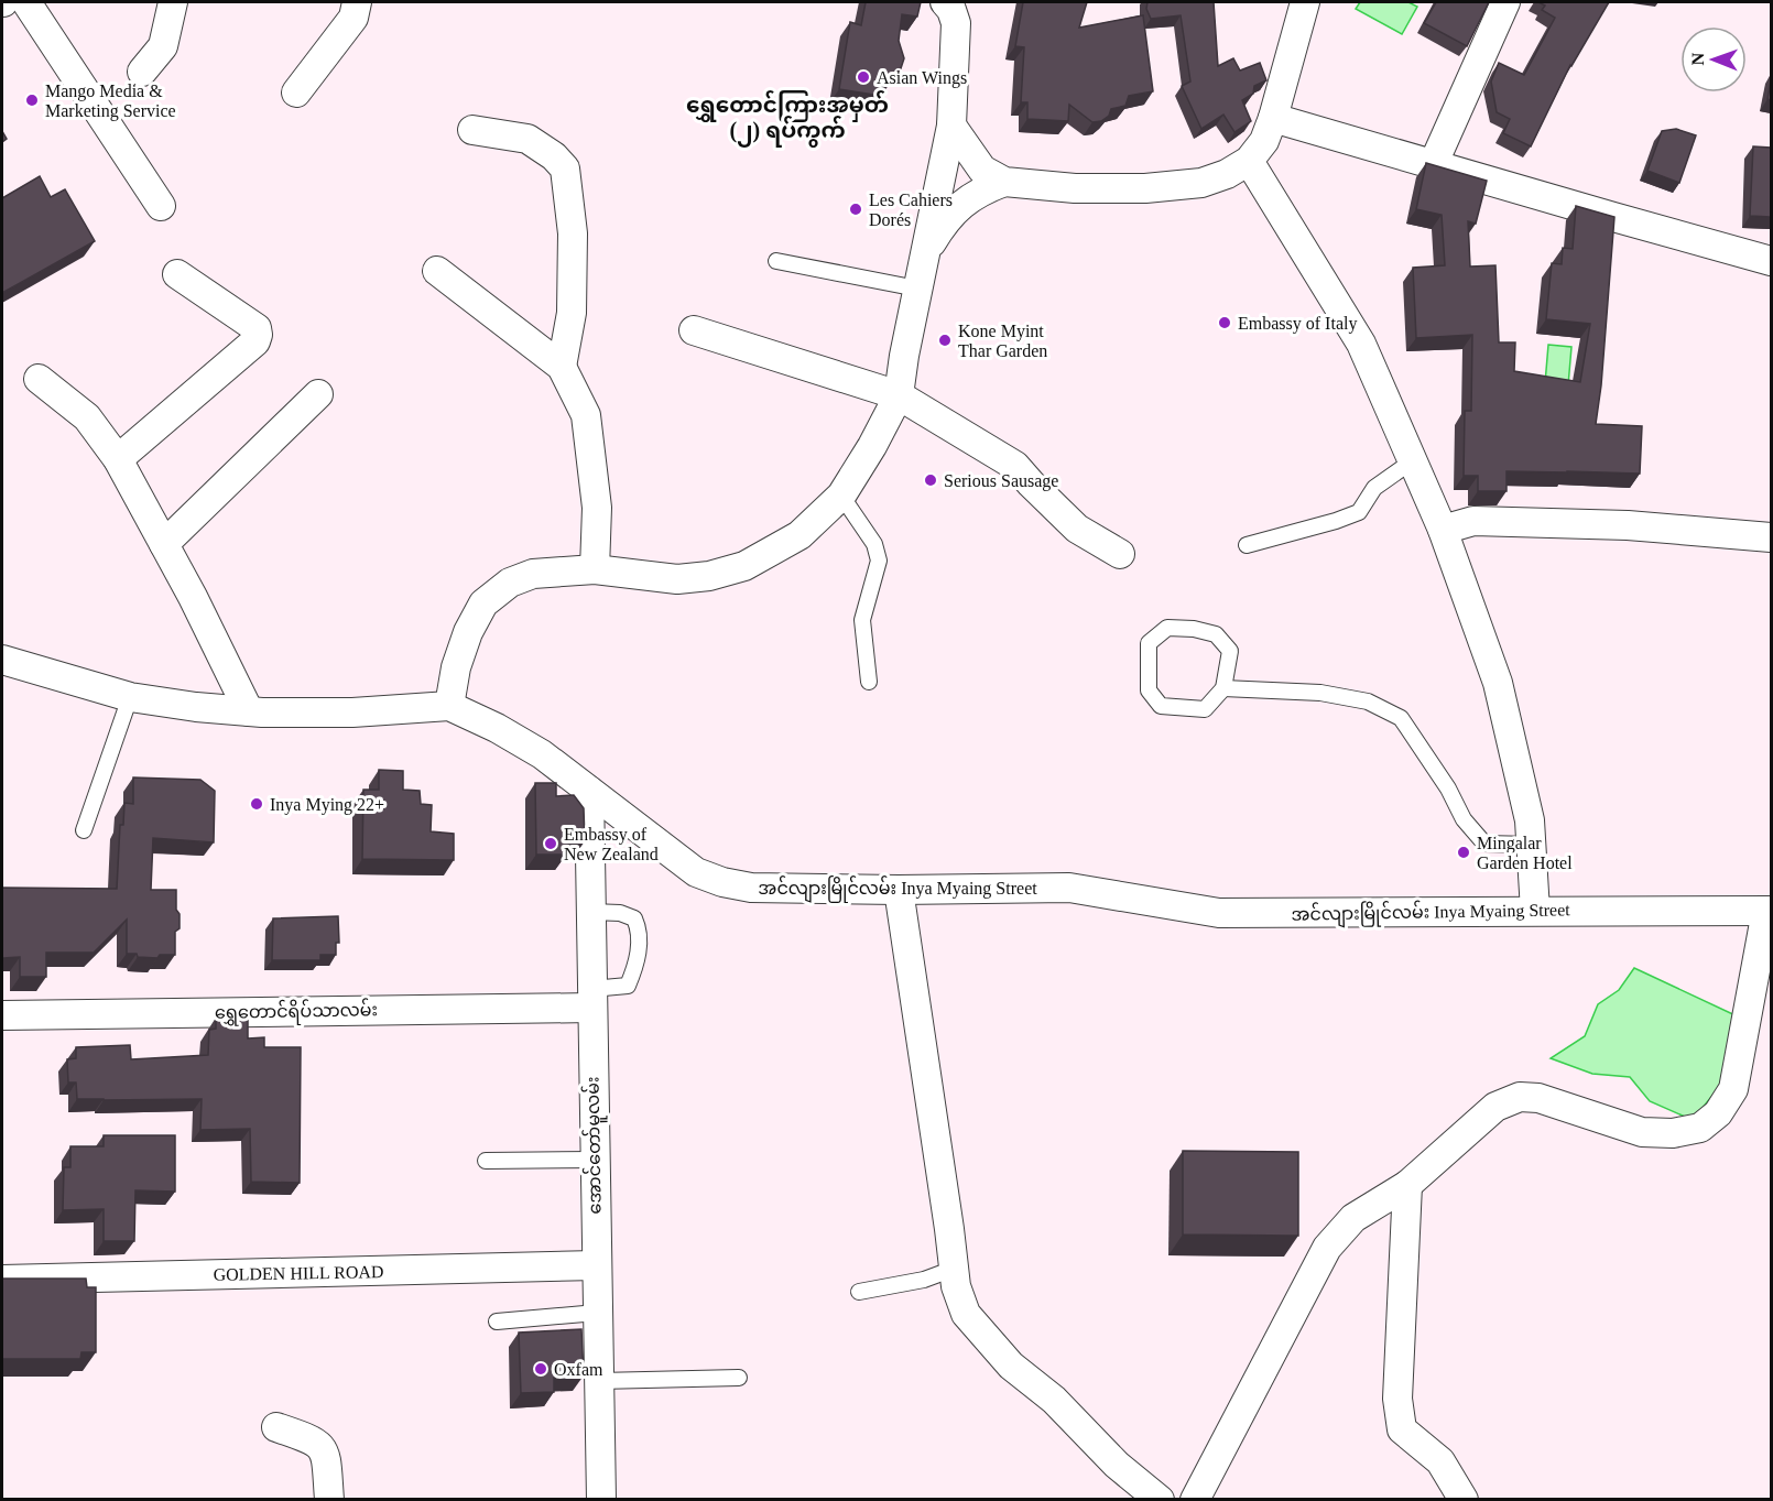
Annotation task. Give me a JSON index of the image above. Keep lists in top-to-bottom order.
{
  "streets": {
    "street": [
      "အင်လျားမြိုင်လမ်း Inya Myaing Street",
      "ရွှေတောင်ရိပ်သာလမ်း",
      "အောင်တော်မူလမ်း",
      "GOLDEN HILL ROAD"
    ]
  },
  "crossings": [
    ["အင်လျားမြိုင်လမ်း Inya Myaing Street", "အောင်တော်မူလမ်း"],
    ["ရွှေတောင်ရိပ်သာလမ်း", "အောင်တော်မူလမ်း"],
    ["အောင်တော်မူလမ်း", "GOLDEN HILL ROAD"]
  ],
  "districts": ["ရွှေတောင်ကြားအမှတ် (၂) ရပ်ကွက်"],
  "places": [
    "Asian Wings",
    "Mango Media & Marketing Service",
    "Les Cahiers Dorés",
    "Embassy of Italy",
    "Kone Myint Thar Garden",
    "Serious Sausage",
    "Inya Mying 22+",
    "Embassy of New Zealand",
    "Mingalar Garden Hotel",
    "Oxfam"
  ],
  "north": "left"
}
